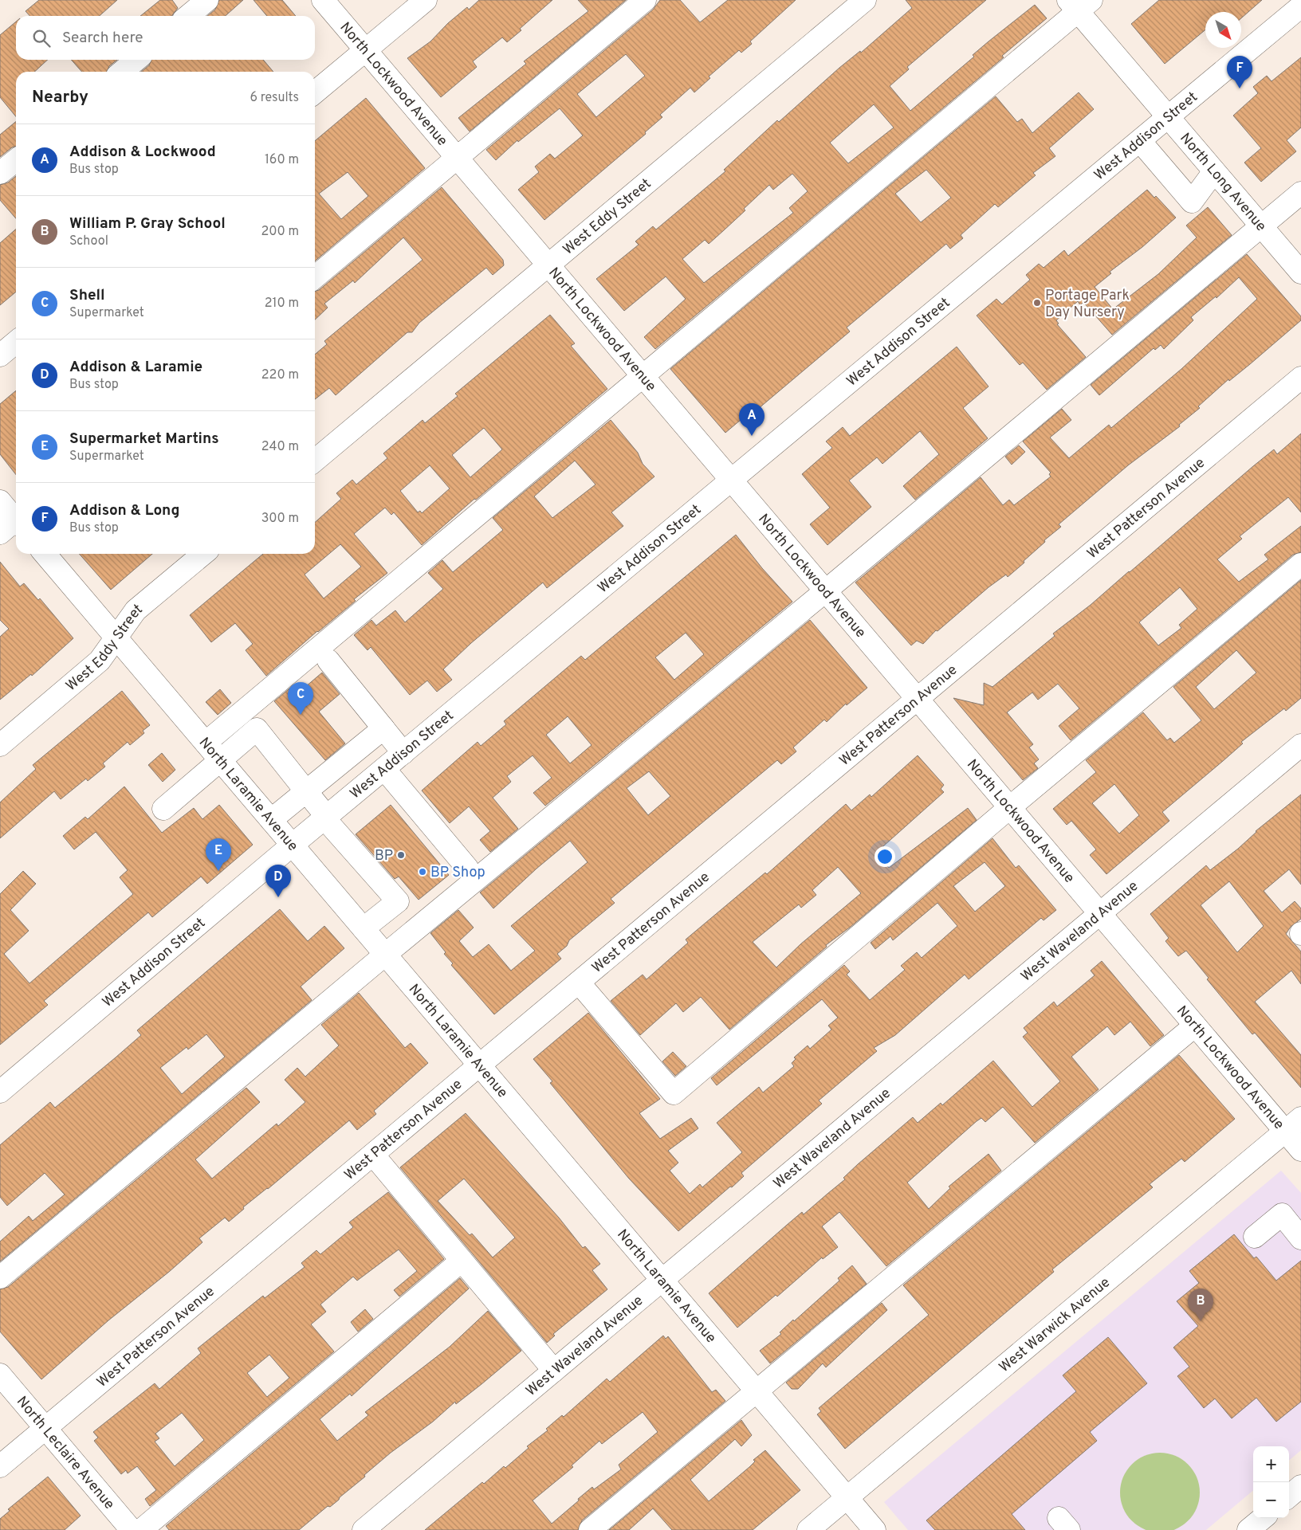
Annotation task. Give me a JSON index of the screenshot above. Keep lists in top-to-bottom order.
{
  "streets": {
    "street": [
      "North Lockwood Avenue",
      "West Addison Street",
      "North Long Avenue",
      "West Eddy Street",
      "West Patterson Avenue",
      "North Laramie Avenue",
      "West Waveland Avenue",
      "West Warwick Avenue",
      "North Leclaire Avenue"
    ]
  },
  "crossings": [
    ["North Lockwood Avenue", "West Addison Street"],
    ["North Lockwood Avenue", "West Eddy Street"],
    ["North Lockwood Avenue", "West Patterson Avenue"],
    ["North Lockwood Avenue", "West Waveland Avenue"],
    ["North Lockwood Avenue", "West Warwick Avenue"],
    ["West Addison Street", "North Long Avenue"],
    ["West Addison Street", "North Laramie Avenue"],
    ["West Eddy Street", "North Laramie Avenue"],
    ["West Patterson Avenue", "North Laramie Avenue"],
    ["West Patterson Avenue", "North Leclaire Avenue"],
    ["North Laramie Avenue", "West Waveland Avenue"],
    ["North Laramie Avenue", "West Warwick Avenue"]
  ],
  "places": ["Portage Park Day Nursery", "BP", "BP Shop"],
  "north": "bottom right",
  "page": {
    "search": "Search here",
    "pins": [
      "F",
      "A",
      "C",
      "E",
      "D",
      "B"
    ],
    "heading": ["Nearby", "6 results"],
    "list": [
      {
        "mark": "A",
        "name": "Addison & Lockwood",
        "note": "Bus stop",
        "value": "160 m"
      },
      {
        "mark": "B",
        "name": "William P. Gray School",
        "note": "School",
        "value": "200 m"
      },
      {
        "mark": "C",
        "name": "Shell",
        "note": "Supermarket",
        "value": "210 m"
      },
      {
        "mark": "D",
        "name": "Addison & Laramie",
        "note": "Bus stop",
        "value": "220 m"
      },
      {
        "mark": "E",
        "name": "Supermarket Martins",
        "note": "Supermarket",
        "value": "240 m"
      },
      {
        "mark": "F",
        "name": "Addison & Long",
        "note": "Bus stop",
        "value": "300 m"
      }
    ],
    "map_buttons": ["+", "−"]
  }
}
